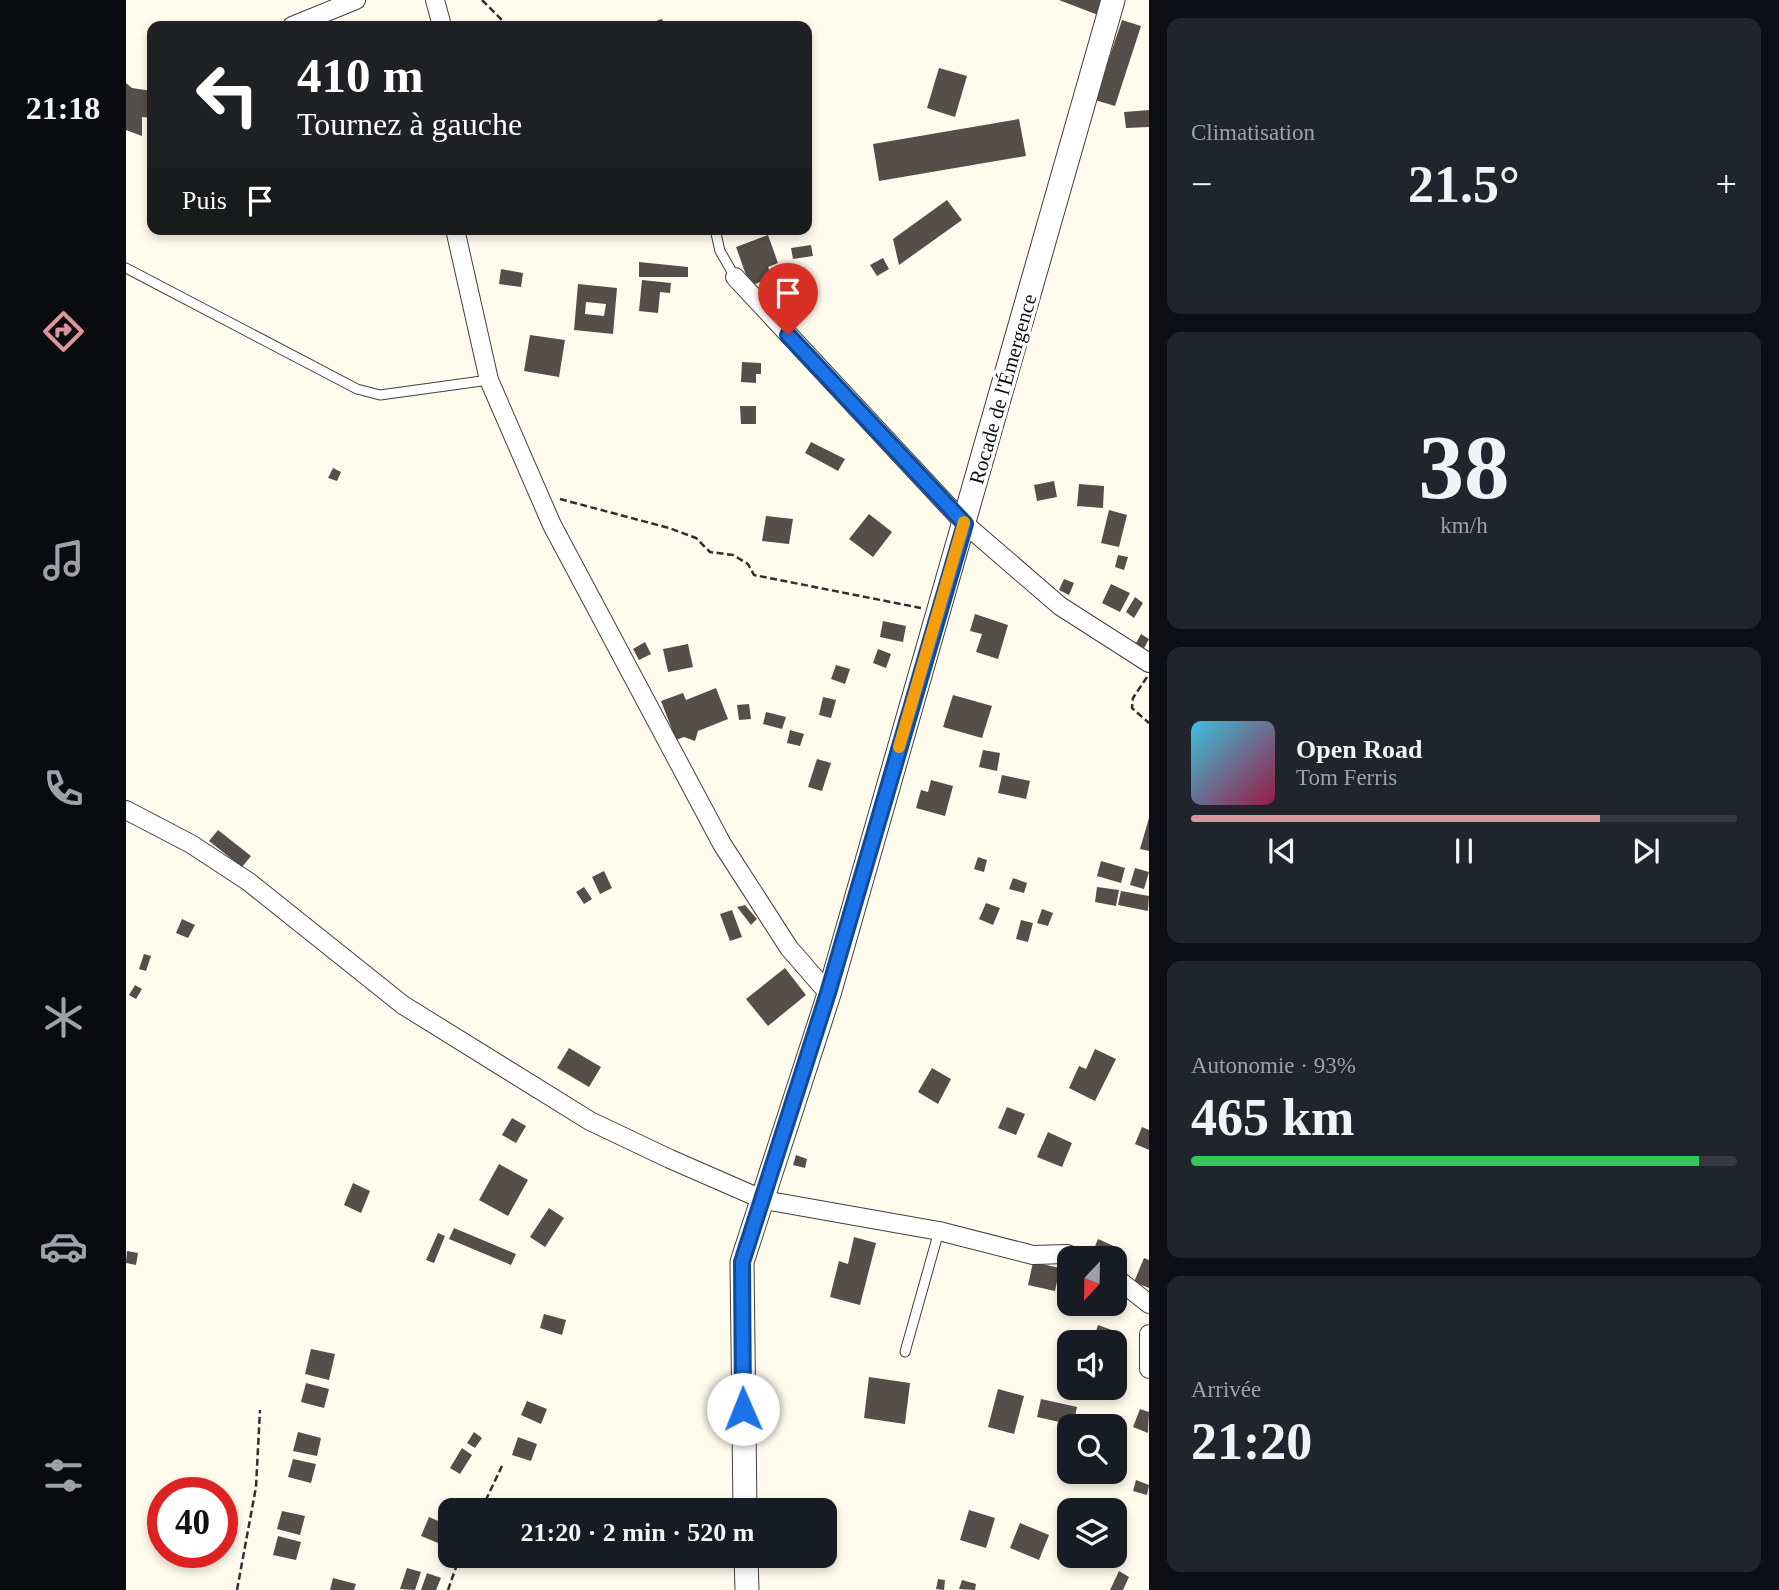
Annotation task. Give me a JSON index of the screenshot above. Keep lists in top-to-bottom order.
{
  "streets": {
    "street": ["Rocade de l'Émergence"]
  },
  "north": "bottom",
  "page": {
    "tabs": "21:18",
    "tile": [
      "Climatisation",
      ["38", "km/h"],
      ["Autonomie · 93%", "465 km"],
      ["Arrivée", "21:20"]
    ],
    "turn": ["410 m", "Tournez à gauche"],
    "heat": ["−", "21.5°", "+"],
    "then": "Puis",
    "song": ["Open Road", "Tom Ferris"],
    "limit": "40",
    "trip": "21:20 · 2 min · 520 m"
  }
}
